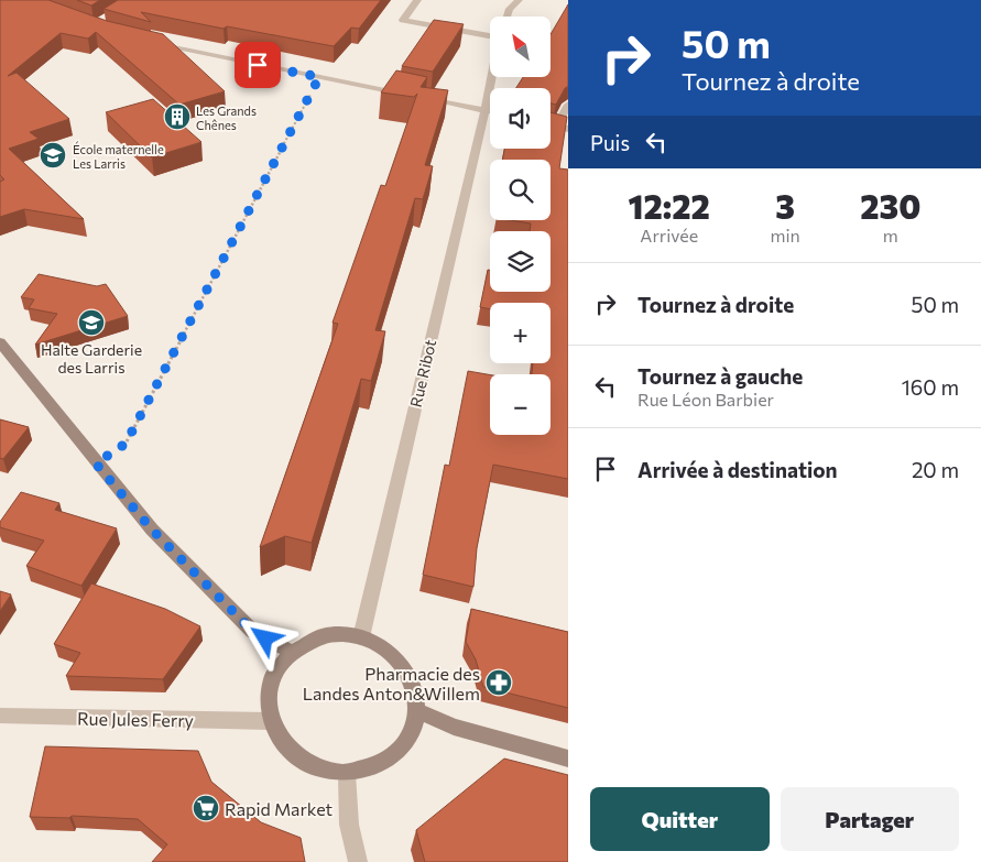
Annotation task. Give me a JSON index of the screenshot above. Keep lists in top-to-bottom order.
{
  "streets": {
    "street": ["Rue Ribot", "Rue Jules Ferry"]
  },
  "crossings": [
    ["Rue Ribot", "Rue Jules Ferry"]
  ],
  "places": {
    "building": ["Les Grands Chênes"],
    "school or university": ["École maternelle Les Larris", "Halte Garderie des Larris"],
    "pharmacy": ["Pharmacie des Landes Anton&Willem"],
    "supermarket": ["Rapid Market"]
  },
  "north": "top left",
  "page": {
    "turn": ["50 m", "Tournez à droite"],
    "map_buttons": ["+", "−"],
    "then": "Puis",
    "eta": [
      "12:22",
      "Arrivée",
      "3",
      "min",
      "230",
      "m"
    ],
    "list": [
      {
        "name": "Tournez à droite",
        "value": "50 m"
      },
      {
        "name": "Tournez à gauche",
        "note": "Rue Léon Barbier",
        "value": "160 m"
      },
      {
        "name": "Arrivée à destination",
        "value": "20 m"
      }
    ],
    "buttons": ["Quitter", "Partager"]
  }
}
